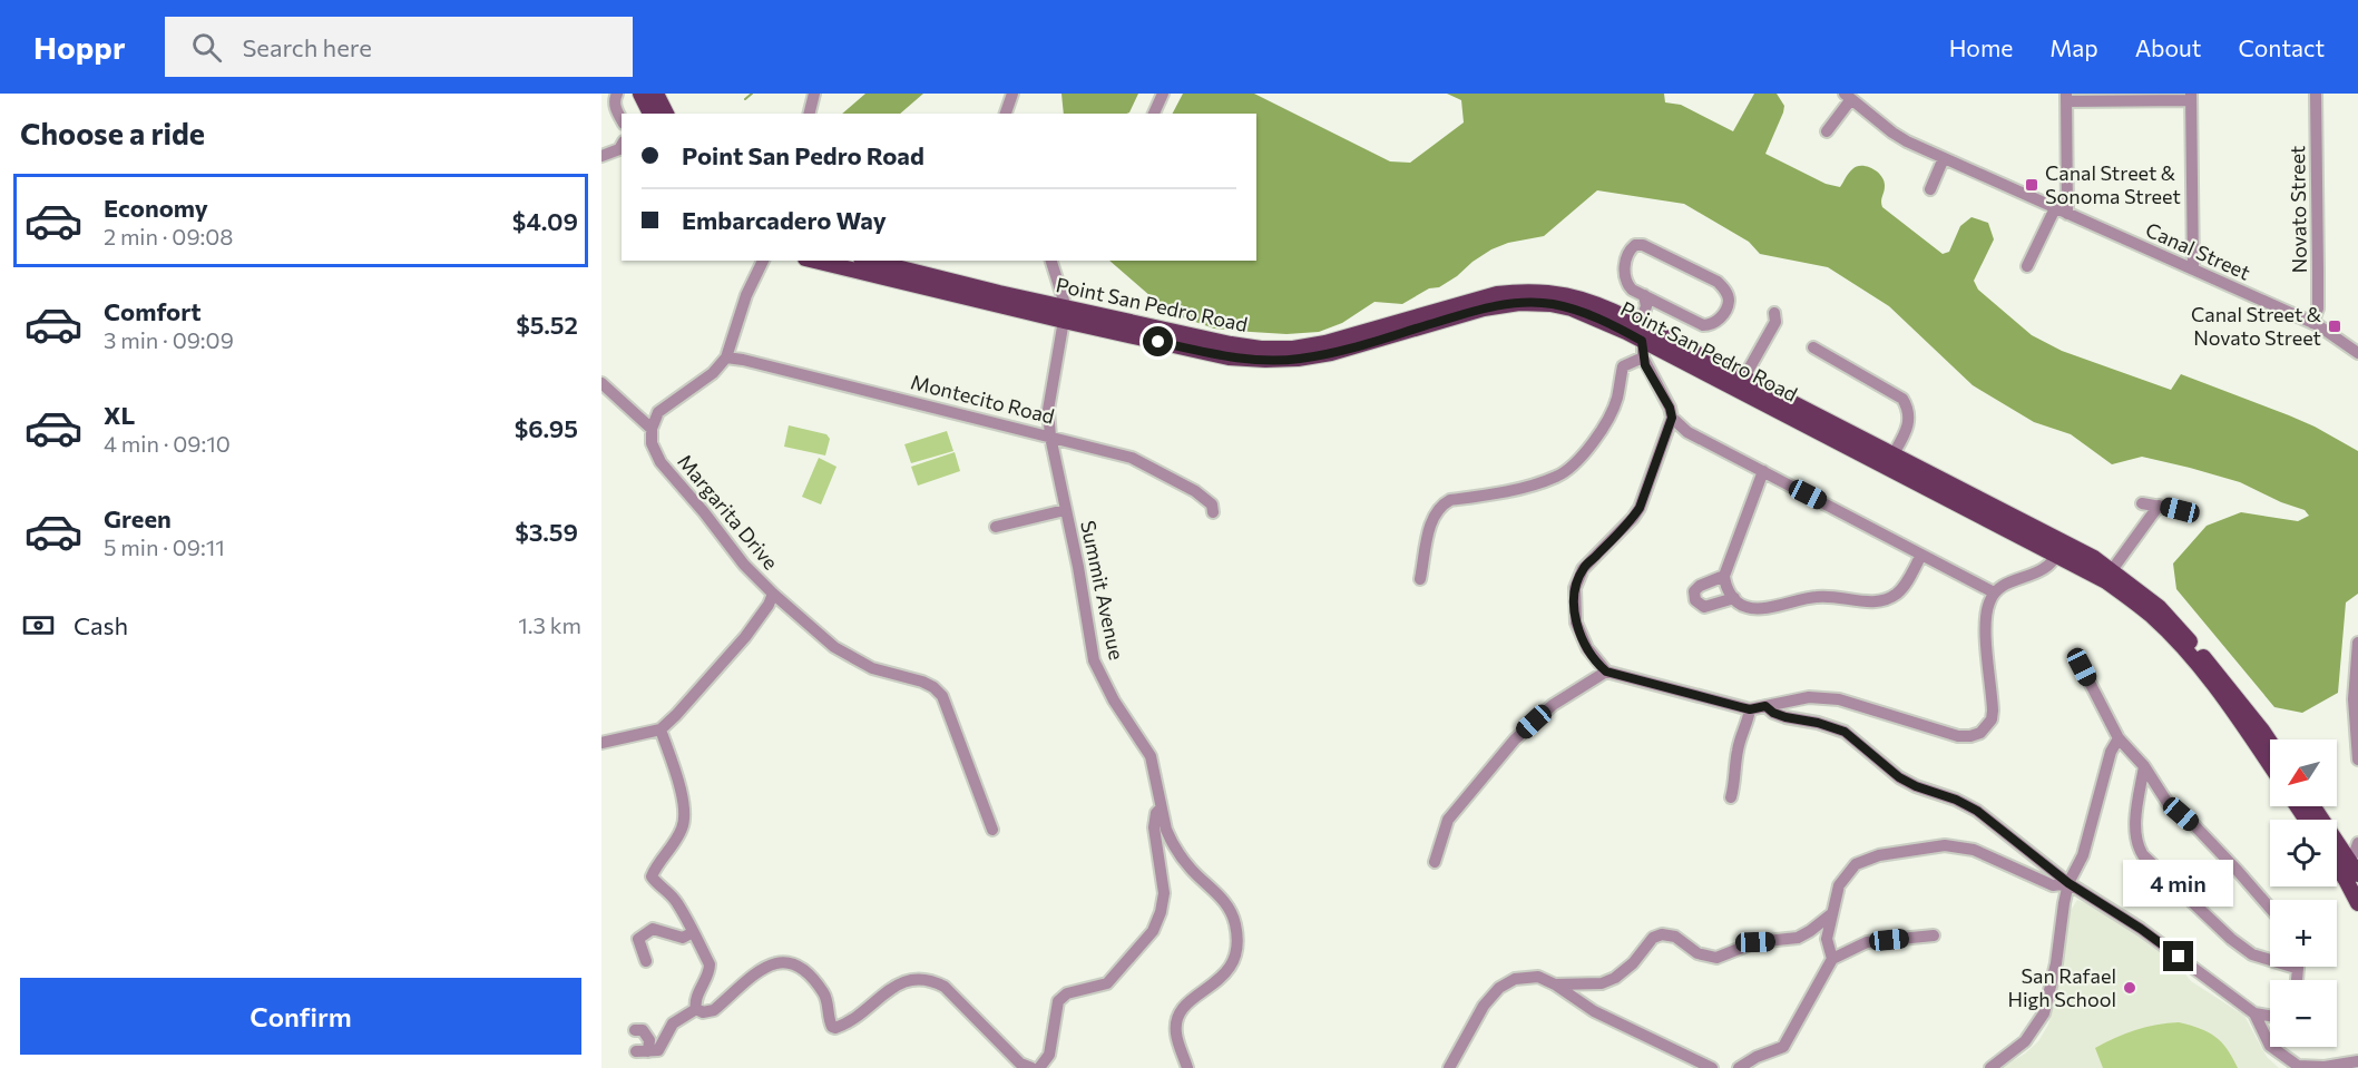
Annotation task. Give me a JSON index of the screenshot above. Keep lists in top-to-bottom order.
{
  "streets": {
    "main road": ["Point San Pedro Road"],
    "street": [
      "Novato Street",
      "Canal Street",
      "Montecito Road",
      "Margarita Drive",
      "Summit Avenue"
    ]
  },
  "crossings": [
    ["Novato Street", "Canal Street"],
    ["Point San Pedro Road", "Summit Avenue"],
    ["Montecito Road", "Summit Avenue"]
  ],
  "places": {
    "transit": ["Canal Street & Sonoma Street", "Canal Street & Novato Street"],
    "other": ["San Rafael High School"]
  },
  "north": "bottom left",
  "page": {
    "header": "Hoppr",
    "search": "Search here",
    "nav": [
      "Home",
      "Map",
      "About",
      "Contact"
    ],
    "heading": "Choose a ride",
    "banner": ["Point San Pedro Road", "Embarcadero Way"],
    "list": [
      {
        "name": "Economy",
        "note": "2 min · 09:08",
        "value": "$4.09"
      },
      {
        "name": "Comfort",
        "note": "3 min · 09:09",
        "value": "$5.52"
      },
      {
        "name": "XL",
        "note": "4 min · 09:10",
        "value": "$6.95"
      },
      {
        "name": "Green",
        "note": "5 min · 09:11",
        "value": "$3.59"
      }
    ],
    "pay": ["Cash", "1.3 km"],
    "map_buttons": ["+", "−"],
    "bubble": "4 min",
    "buttons": "Confirm"
  }
}
